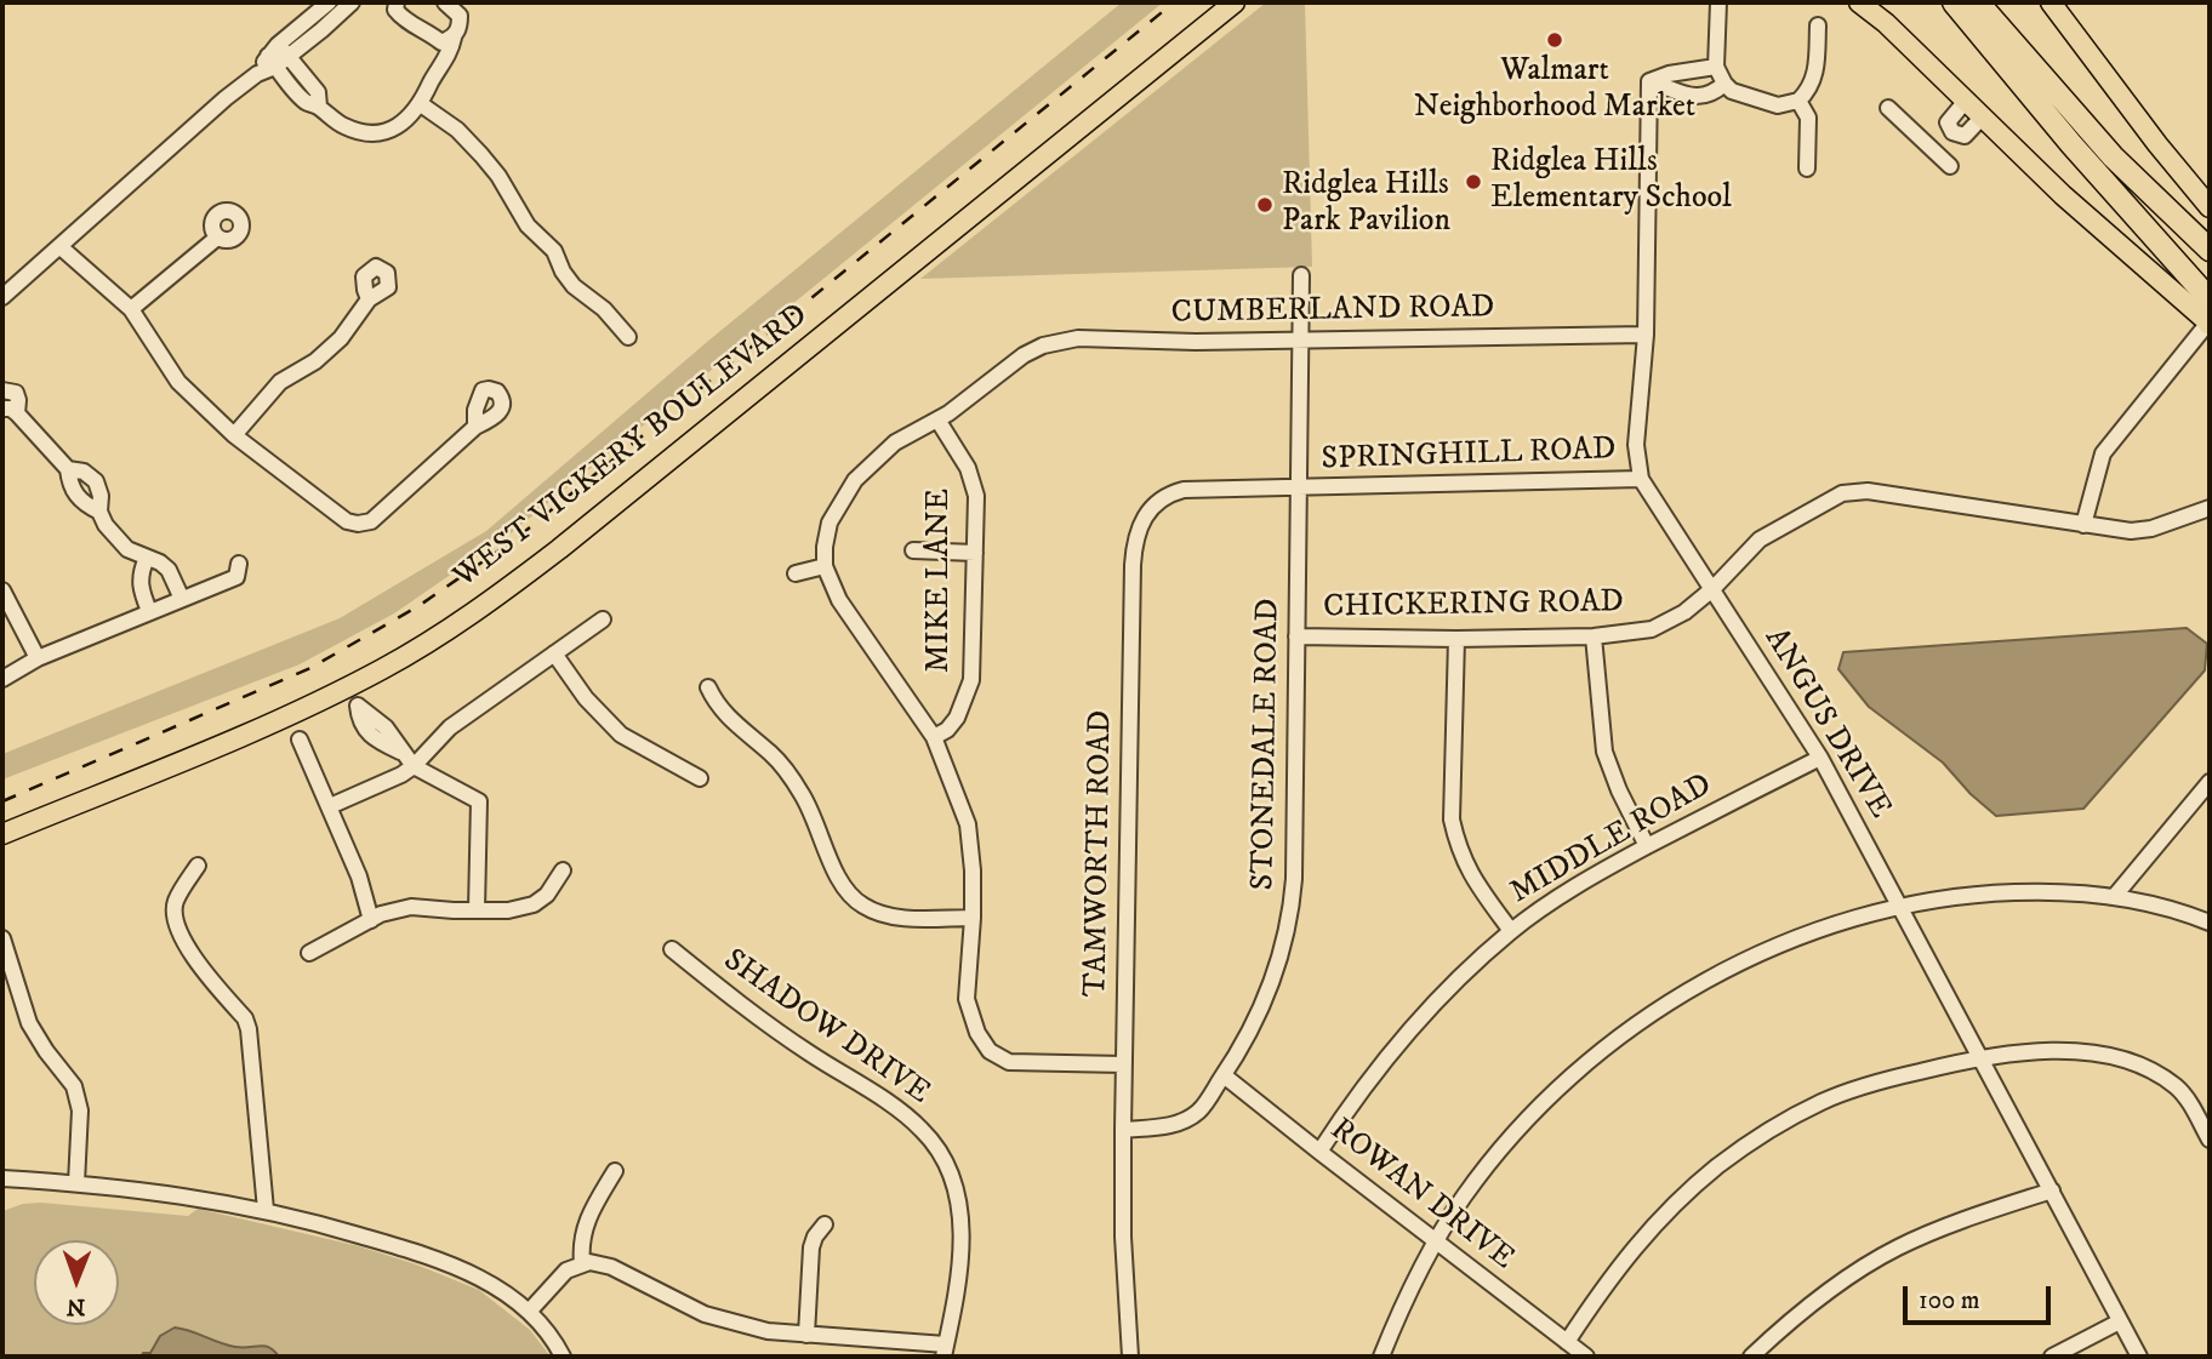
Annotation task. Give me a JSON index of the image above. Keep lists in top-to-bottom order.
{
  "streets": {
    "main road": ["WEST VICKERY BOULEVARD"],
    "street": [
      "CUMBERLAND ROAD",
      "SPRINGHILL ROAD",
      "MIKE LANE",
      "CHICKERING ROAD",
      "ANGUS DRIVE",
      "STONEDALE ROAD",
      "MIDDLE ROAD",
      "TAMWORTH ROAD",
      "SHADOW DRIVE",
      "ROWAN DRIVE"
    ]
  },
  "crossings": [
    ["CUMBERLAND ROAD", "MIKE LANE"],
    ["CUMBERLAND ROAD", "ANGUS DRIVE"],
    ["CUMBERLAND ROAD", "STONEDALE ROAD"],
    ["SPRINGHILL ROAD", "ANGUS DRIVE"],
    ["SPRINGHILL ROAD", "STONEDALE ROAD"],
    ["SPRINGHILL ROAD", "TAMWORTH ROAD"],
    ["CHICKERING ROAD", "ANGUS DRIVE"],
    ["CHICKERING ROAD", "STONEDALE ROAD"],
    ["ANGUS DRIVE", "MIDDLE ROAD"],
    ["STONEDALE ROAD", "TAMWORTH ROAD"],
    ["STONEDALE ROAD", "ROWAN DRIVE"],
    ["MIDDLE ROAD", "ROWAN DRIVE"]
  ],
  "places": ["Walmart Neighborhood Market", "Ridglea Hills Elementary School", "Ridglea Hills Park Pavilion"],
  "scale_bar": "100 m",
  "north": "bottom"
}
